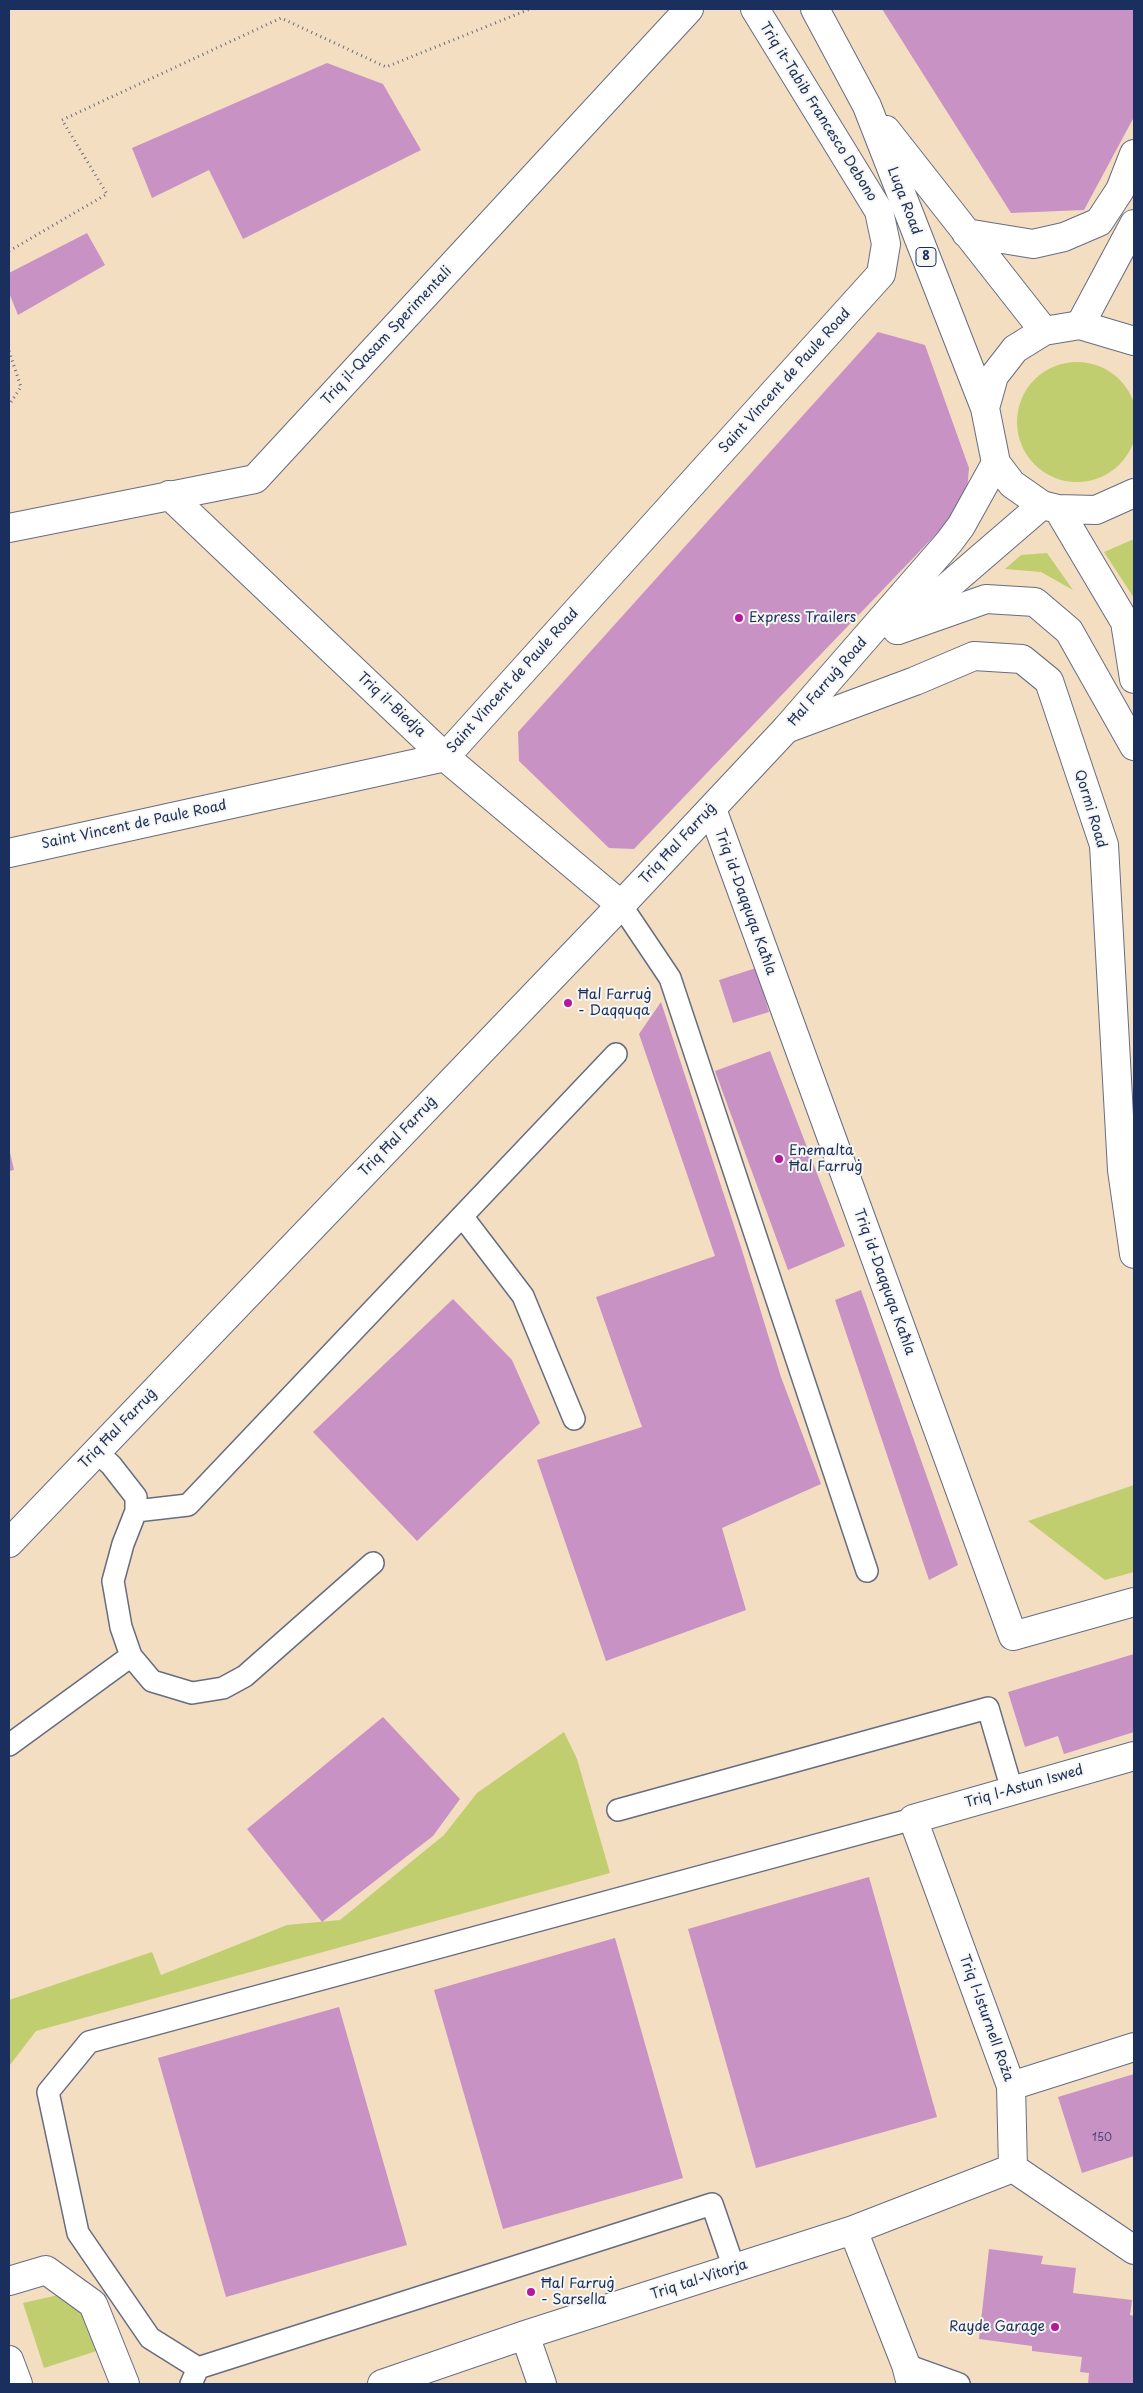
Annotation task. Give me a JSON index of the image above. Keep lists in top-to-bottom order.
{
  "streets": {
    "main road": [
      "Triq it-Tabib Francesco Debono",
      "Luqa Road",
      "8",
      "Triq il-Qasam Sperimentali",
      "Saint Vincent de Paule Road",
      "Ħal Farruġ Road",
      "Triq il-Biedja",
      "Qormi Road",
      "Triq Ħal Farruġ",
      "Triq id-Daqquqa Kaħla",
      "Triq l-Astun Iswed",
      "Triq l-Isturnell Roża",
      "Triq tal-Vitorja"
    ]
  },
  "crossings": [
    ["Triq it-Tabib Francesco Debono", "Saint Vincent de Paule Road"],
    ["Luqa Road", "8"],
    ["8", "Ħal Farruġ Road"],
    ["Triq il-Qasam Sperimentali", "Triq il-Biedja"],
    ["Saint Vincent de Paule Road", "Triq il-Biedja"],
    ["Ħal Farruġ Road", "Qormi Road"],
    ["Ħal Farruġ Road", "Triq Ħal Farruġ"],
    ["Triq il-Biedja", "Triq Ħal Farruġ"],
    ["Qormi Road", "Triq Ħal Farruġ"],
    ["Triq Ħal Farruġ", "Triq id-Daqquqa Kaħla"],
    ["Triq l-Astun Iswed", "Triq l-Isturnell Roża"],
    ["Triq l-Isturnell Roża", "Triq tal-Vitorja"]
  ],
  "places": [
    "Express Trailers",
    "Ħal Farruġ - Daqquqa",
    "Enemalta Ħal Farruġ",
    "Ħal Farruġ - Sarsella",
    "Rayde Garage"
  ],
  "house_numbers": ["150"]
}
